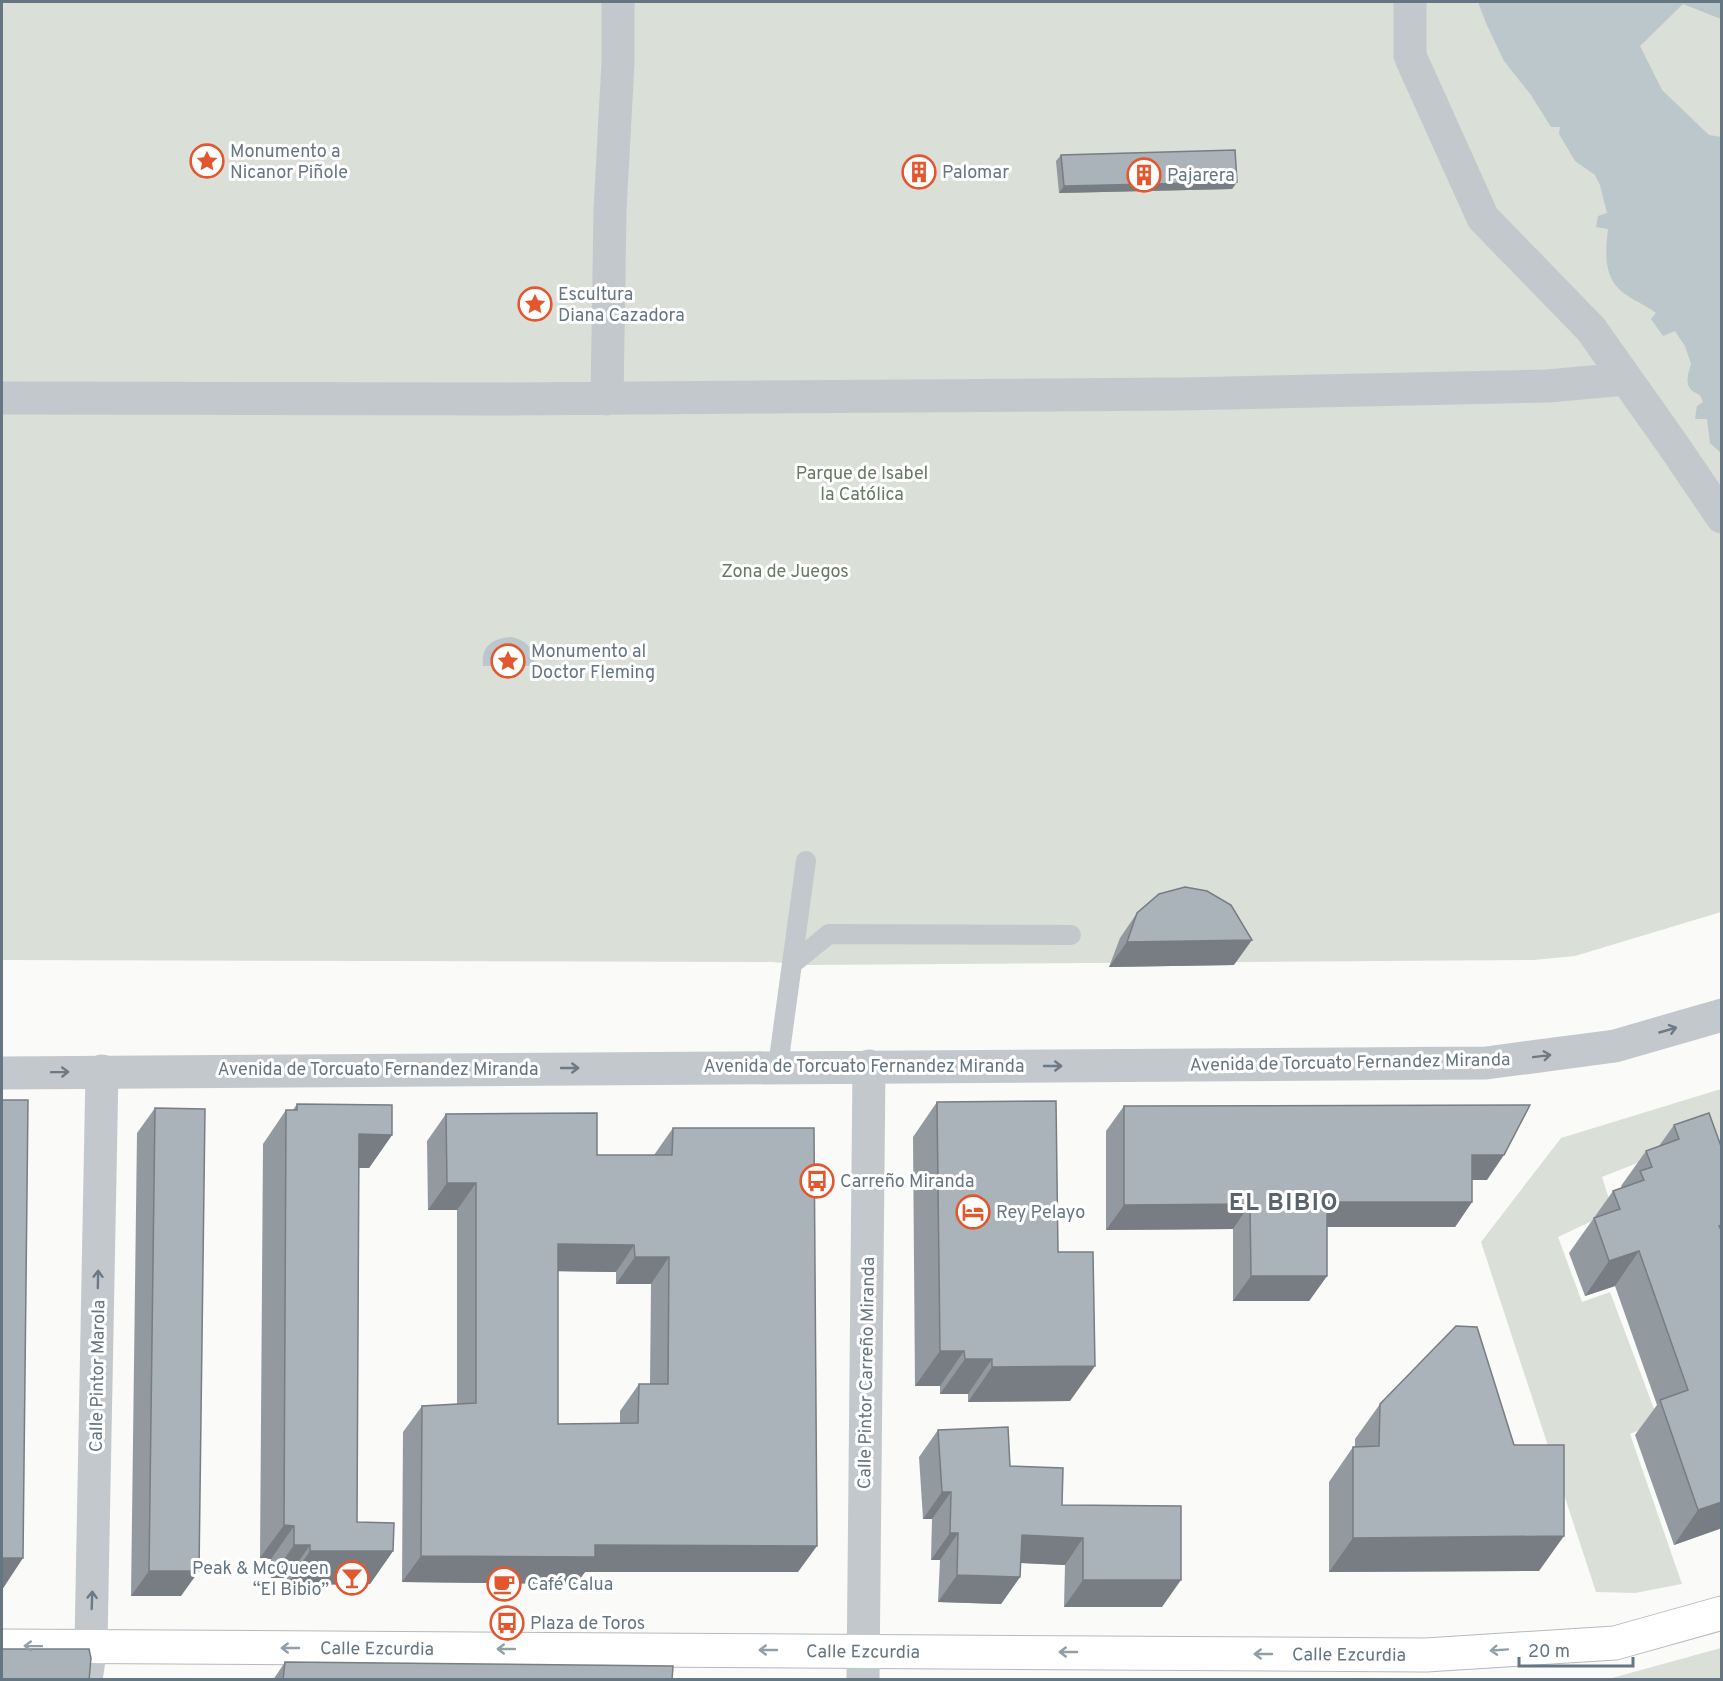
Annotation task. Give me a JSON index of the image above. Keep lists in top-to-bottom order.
{
  "streets": {
    "main road": ["Calle Ezcurdia"],
    "street": ["Avenida de Torcuato Fernandez Miranda", "Calle Pintor Carreño Miranda", "Calle Pintor Marola"]
  },
  "crossings": [
    ["Avenida de Torcuato Fernandez Miranda", "Calle Pintor Carreño Miranda"],
    ["Avenida de Torcuato Fernandez Miranda", "Calle Pintor Marola"],
    ["Calle Pintor Carreño Miranda", "Calle Ezcurdia"],
    ["Calle Pintor Marola", "Calle Ezcurdia"]
  ],
  "one_way": ["Avenida de Torcuato Fernandez Miranda", "Calle Pintor Marola", "Calle Ezcurdia"],
  "districts": ["EL BIBIO"],
  "parks": ["Parque de Isabel la Católica", "Zona de Juegos"],
  "places": {
    "place": ["Monumento a Nicanor Piñole", "Escultura Diana Cazadora", "Monumento al Doctor Fleming"],
    "building": ["Palomar", "Pajarera"],
    "bus stop": ["Carreño Miranda", "Plaza de Toros"],
    "hotel": ["Rey Pelayo"],
    "bar": ["Peak & McQueen “El Bibio”"],
    "cafe": ["Café Calua"]
  },
  "scale_bar": "20 m"
}
